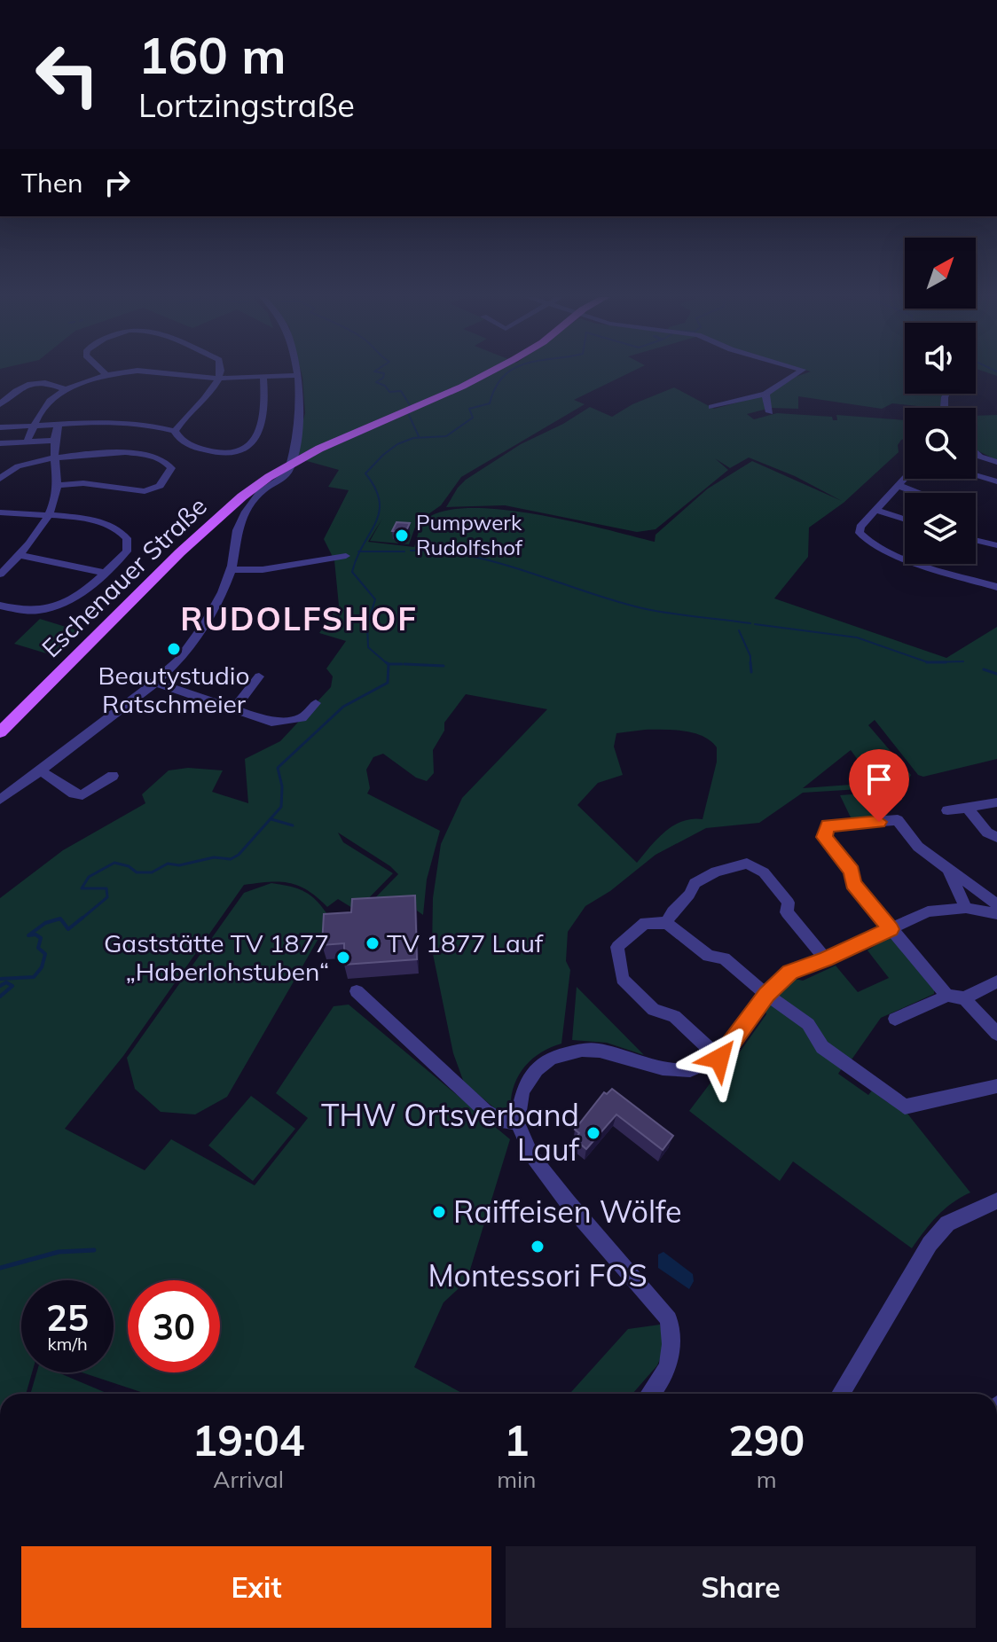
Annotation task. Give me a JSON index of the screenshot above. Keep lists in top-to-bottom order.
{
  "streets": {
    "main road": ["Eschenauer Straße"]
  },
  "districts": ["RUDOLFSHOF"],
  "places": [
    "Pumpwerk Rudolfshof",
    "Beautystudio Ratschmeier",
    "TV 1877 Lauf",
    "Gaststätte TV 1877 „Haberlohstuben“",
    "THW Ortsverband Lauf",
    "Raiffeisen Wölfe",
    "Montessori FOS"
  ],
  "north": "top right",
  "page": {
    "turn": ["160 m", "Lortzingstraße"],
    "then": "Then",
    "speed": "25 km/h",
    "limit": "30",
    "eta": [
      "19:04",
      "Arrival",
      "1",
      "min",
      "290",
      "m"
    ],
    "buttons": ["Exit", "Share"]
  }
}
